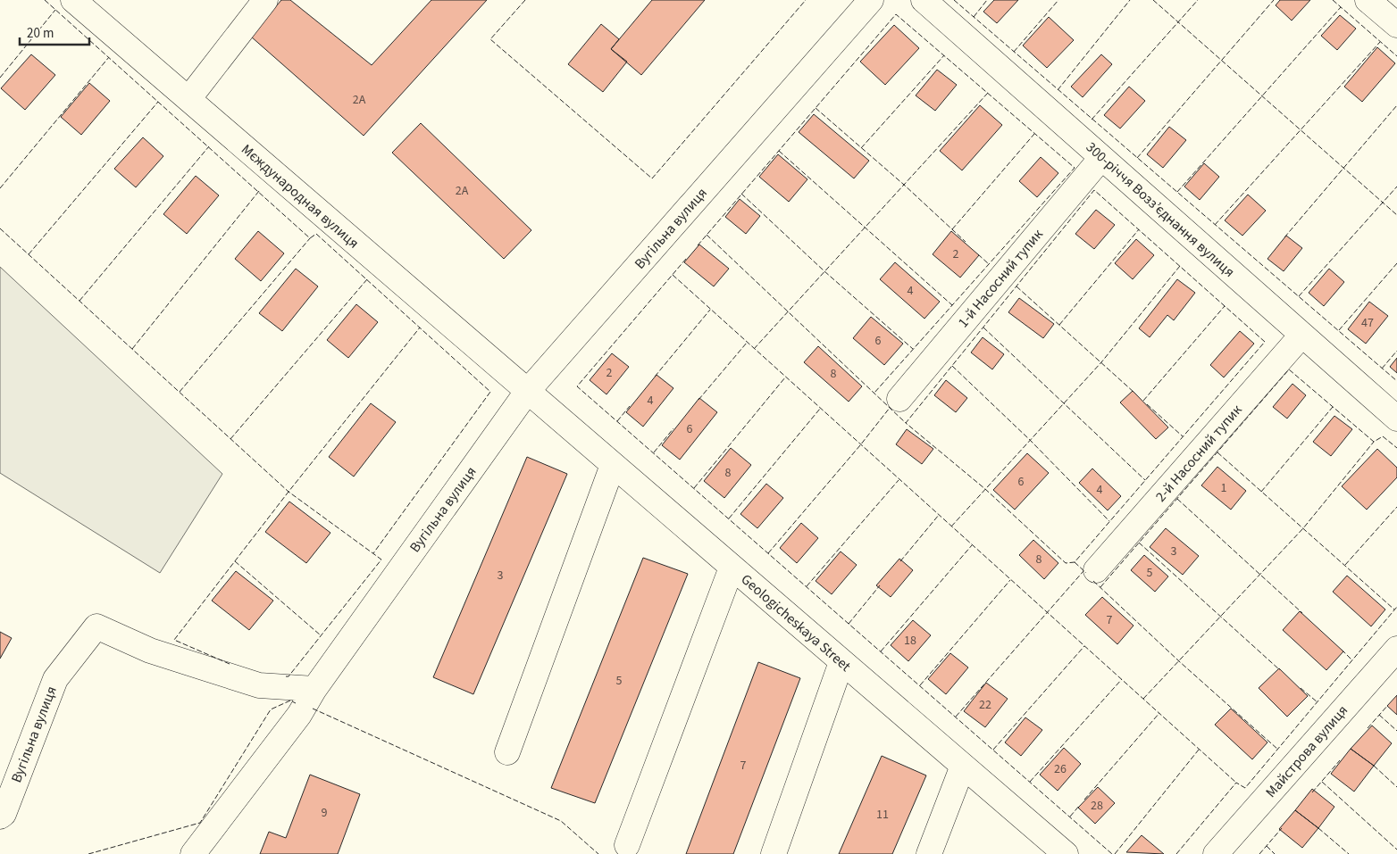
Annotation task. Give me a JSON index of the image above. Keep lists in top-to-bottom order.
{
  "streets": {
    "street": [
      "Мєждународная вулиця",
      "300-річчя Возз’єднання вулиця",
      "Вугільна вулиця",
      "1-й Насосний тупик",
      "2-й Насосний тупик",
      "Geologicheskaya Street",
      "Майстрова вулиця"
    ]
  },
  "crossings": [
    ["Мєждународная вулиця", "Вугільна вулиця"],
    ["Мєждународная вулиця", "Geologicheskaya Street"],
    ["300-річчя Возз’єднання вулиця", "1-й Насосний тупик"],
    ["300-річчя Возз’єднання вулиця", "2-й Насосний тупик"],
    ["Вугільна вулиця", "Geologicheskaya Street"]
  ],
  "house_numbers": [
    "2А",
    "2А",
    "2",
    "4",
    "47",
    "6",
    "2",
    "8",
    "4",
    "6",
    "8",
    "6",
    "1",
    "4",
    "3",
    "8",
    "5",
    "3",
    "7",
    "18",
    "5",
    "22",
    "7",
    "26",
    "28",
    "9",
    "11"
  ],
  "scale_bar": "20 m"
}
